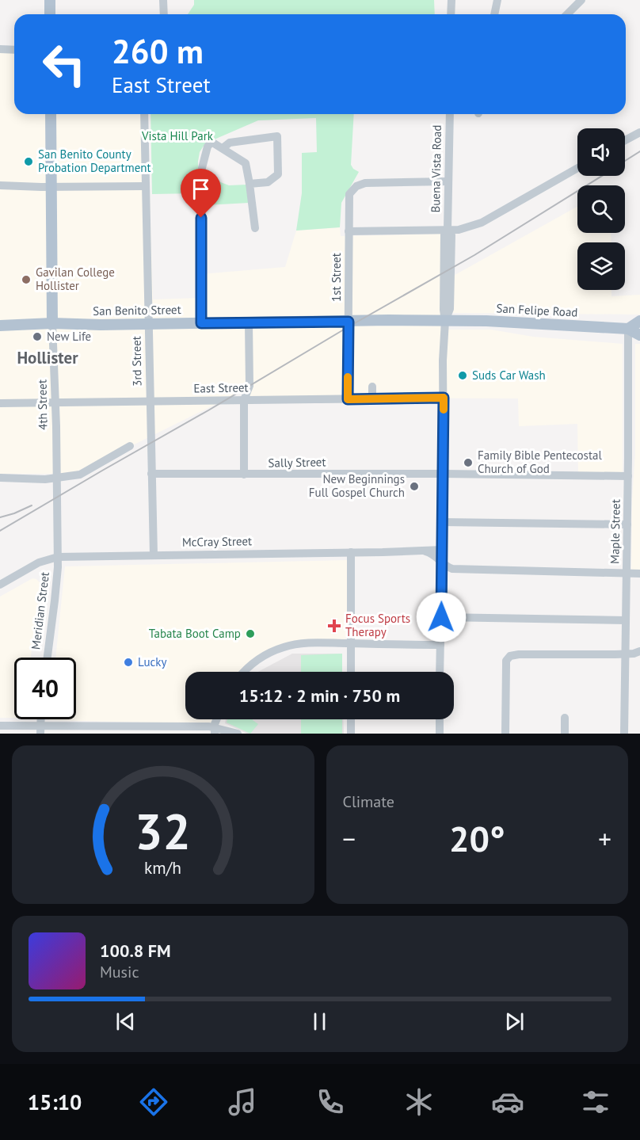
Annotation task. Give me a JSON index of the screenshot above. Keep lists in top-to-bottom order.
{
  "streets": {
    "main road": ["San Benito Street", "San Felipe Road", "4th Street"],
    "street": [
      "Buena Vista Road",
      "1st Street",
      "3rd Street",
      "East Street",
      "Sally Street",
      "Maple Street",
      "McCray Street",
      "Meridian Street"
    ]
  },
  "crossings": [
    ["Buena Vista Road", "1st Street"],
    ["Buena Vista Road", "San Benito Street"],
    ["Buena Vista Road", "San Felipe Road"],
    ["Buena Vista Road", "East Street"],
    ["Buena Vista Road", "Sally Street"],
    ["Buena Vista Road", "McCray Street"],
    ["1st Street", "San Benito Street"],
    ["1st Street", "East Street"],
    ["San Benito Street", "San Felipe Road"],
    ["San Benito Street", "3rd Street"],
    ["San Benito Street", "4th Street"],
    ["San Felipe Road", "Maple Street"],
    ["3rd Street", "East Street"],
    ["3rd Street", "Sally Street"],
    ["3rd Street", "McCray Street"],
    ["East Street", "4th Street"],
    ["4th Street", "McCray Street"],
    ["4th Street", "Meridian Street"],
    ["Sally Street", "Maple Street"],
    ["McCray Street", "Meridian Street"]
  ],
  "districts": ["Hollister"],
  "parks": ["Vista Hill Park"],
  "places": {
    "other": [
      "San Benito County Probation Department",
      "Gavilan College Hollister",
      "New Life",
      "Suds Car Wash",
      "Family Bible Pentecostal Church of God",
      "New Beginnings Full Gospel Church",
      "Tabata Boot Camp",
      "Lucky"
    ],
    "health": ["Focus Sports Therapy"]
  },
  "page": {
    "turn": ["260 m", "East Street"],
    "limit": "40",
    "trip": "15:12 · 2 min · 750 m",
    "tile": "Climate",
    "heat": ["−", "20°", "+"],
    "song": ["100.8 FM", "Music"],
    "tabs": "15:10",
    "gauge": ["32", "km/h"]
  }
}
